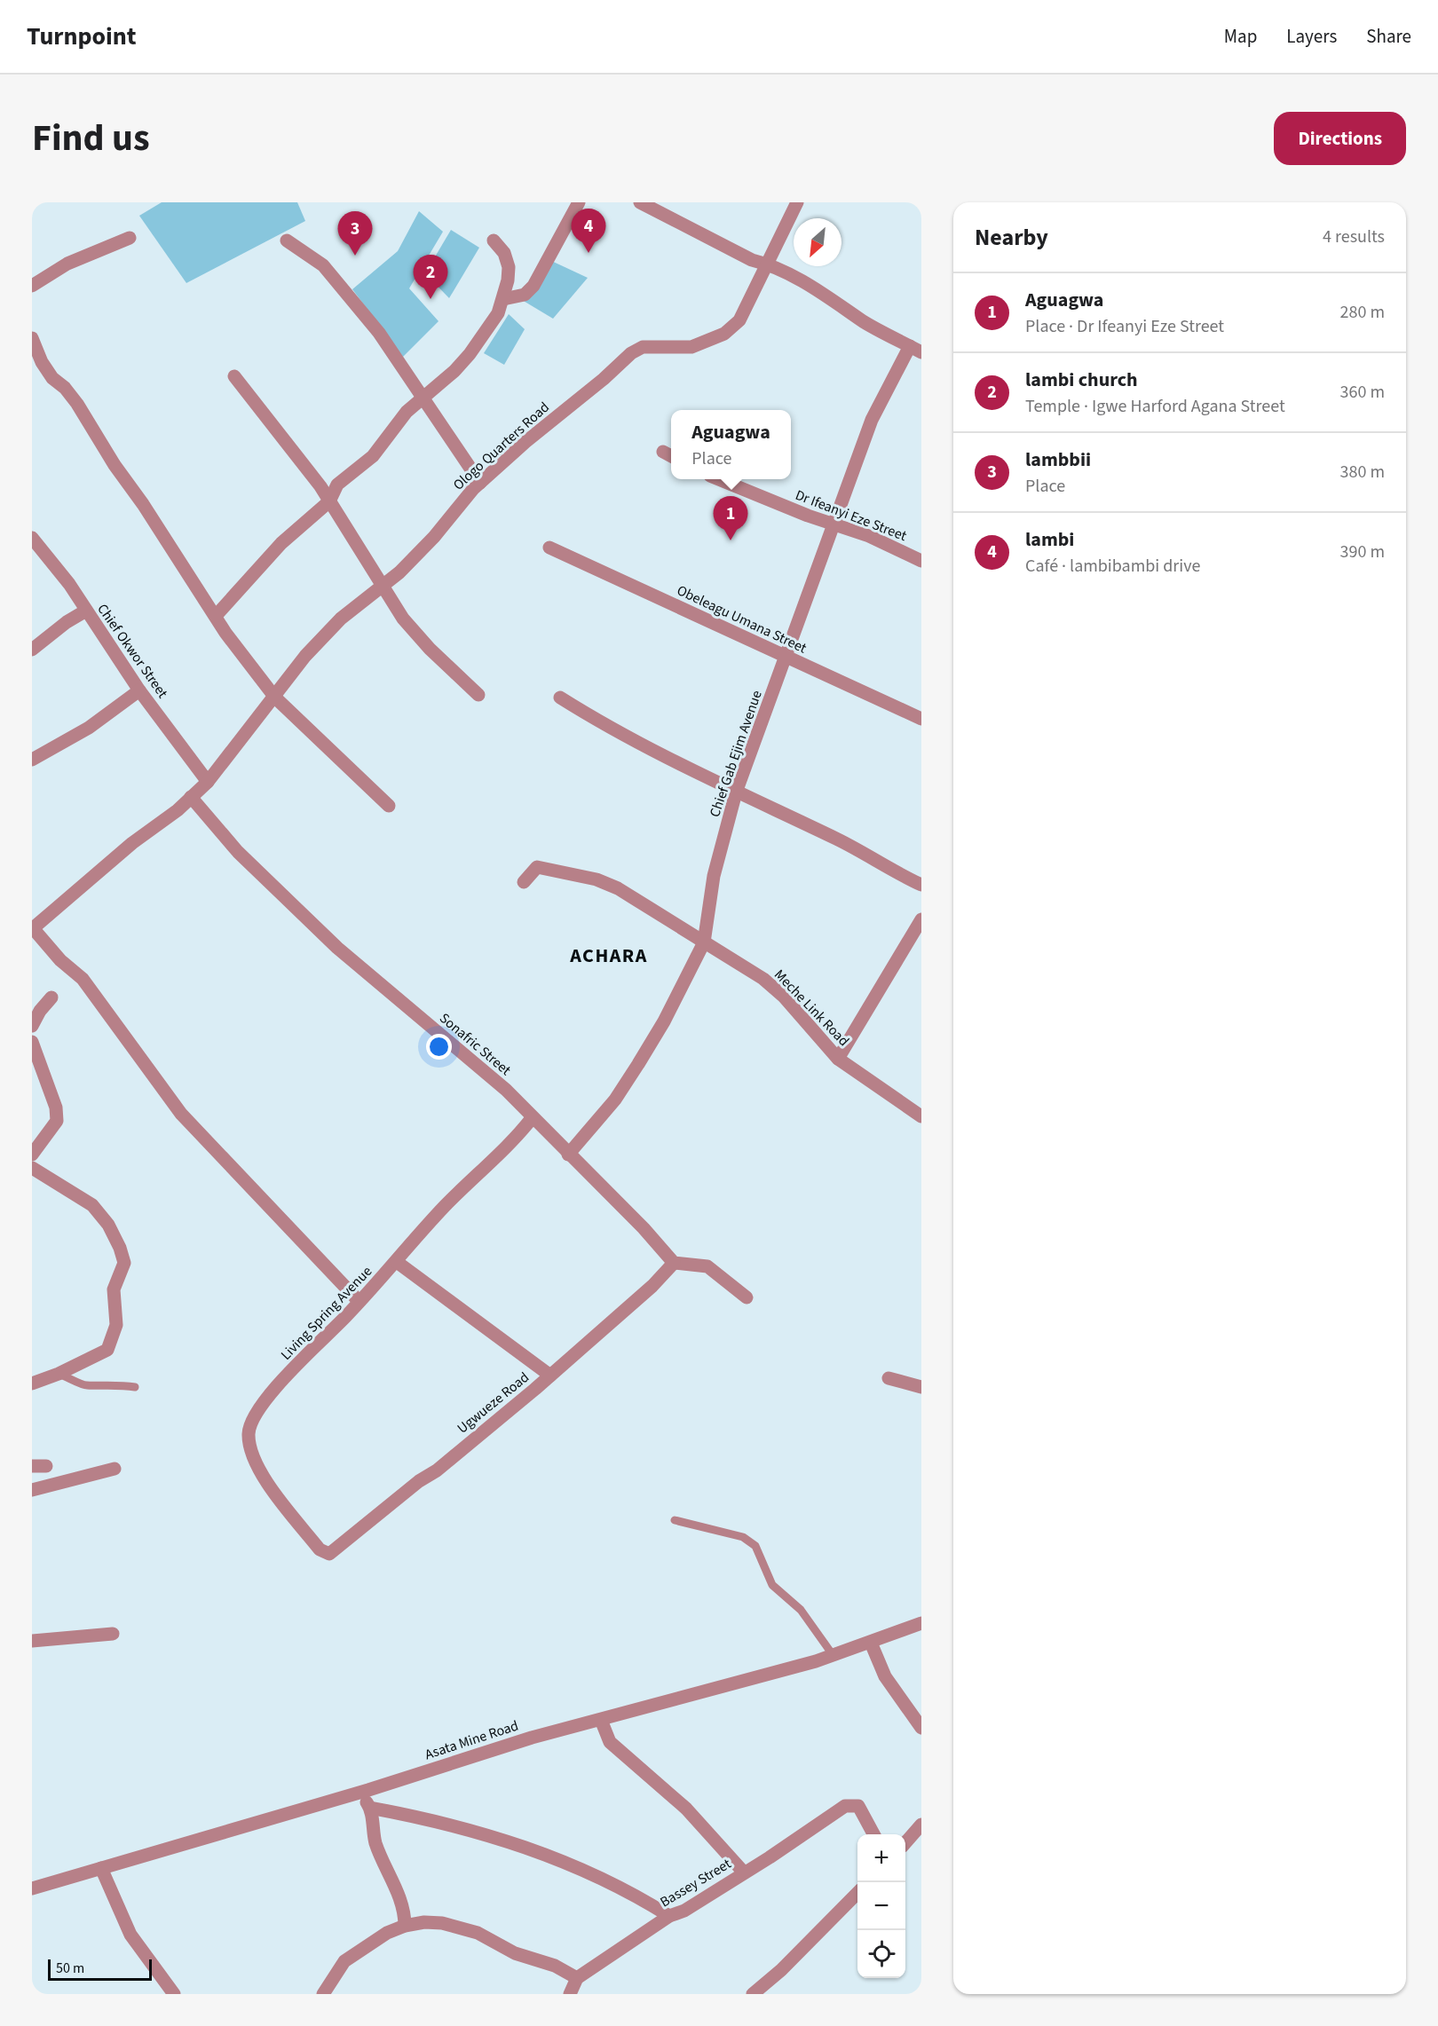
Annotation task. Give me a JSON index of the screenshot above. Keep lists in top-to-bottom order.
{
  "streets": {
    "street": [
      "Ologo Quarters Road",
      "Dr Ifeanyi Eze Street",
      "Obeleagu Umana Street",
      "Chief Okwor Street",
      "Chief Gab Ejim Avenue",
      "Meche Link Road",
      "Sonafric Street",
      "Living Spring Avenue",
      "Ugwueze Road",
      "Asata Mine Road",
      "Bassey Street"
    ]
  },
  "crossings": [
    ["Ologo Quarters Road", "Chief Okwor Street"],
    ["Ologo Quarters Road", "Sonafric Street"],
    ["Dr Ifeanyi Eze Street", "Chief Gab Ejim Avenue"],
    ["Obeleagu Umana Street", "Chief Gab Ejim Avenue"],
    ["Chief Gab Ejim Avenue", "Meche Link Road"],
    ["Chief Gab Ejim Avenue", "Sonafric Street"],
    ["Sonafric Street", "Living Spring Avenue"],
    ["Sonafric Street", "Ugwueze Road"],
    ["Living Spring Avenue", "Ugwueze Road"]
  ],
  "districts": ["ACHARA"],
  "scale_bar": "50 m",
  "north": "bottom left",
  "page": {
    "header": "Turnpoint",
    "nav": ["Map", "Layers", "Share"],
    "title": "Find us",
    "buttons": "Directions",
    "heading": ["Nearby", "4 results"],
    "pins": [
      "4",
      "3",
      "2",
      "1"
    ],
    "list": [
      {
        "mark": "1",
        "name": "Aguagwa",
        "note": "Place · Dr Ifeanyi Eze Street",
        "value": "280 m"
      },
      {
        "mark": "2",
        "name": "lambi church",
        "note": "Temple · Igwe Harford Agana Street",
        "value": "360 m"
      },
      {
        "mark": "3",
        "name": "lambbii",
        "note": "Place",
        "value": "380 m"
      },
      {
        "mark": "4",
        "name": "lambi",
        "note": "Café · lambibambi drive",
        "value": "390 m"
      }
    ],
    "popup": ["Aguagwa", "Place"],
    "map_buttons": ["+", "−"],
    "scale": "50 m"
  }
}
